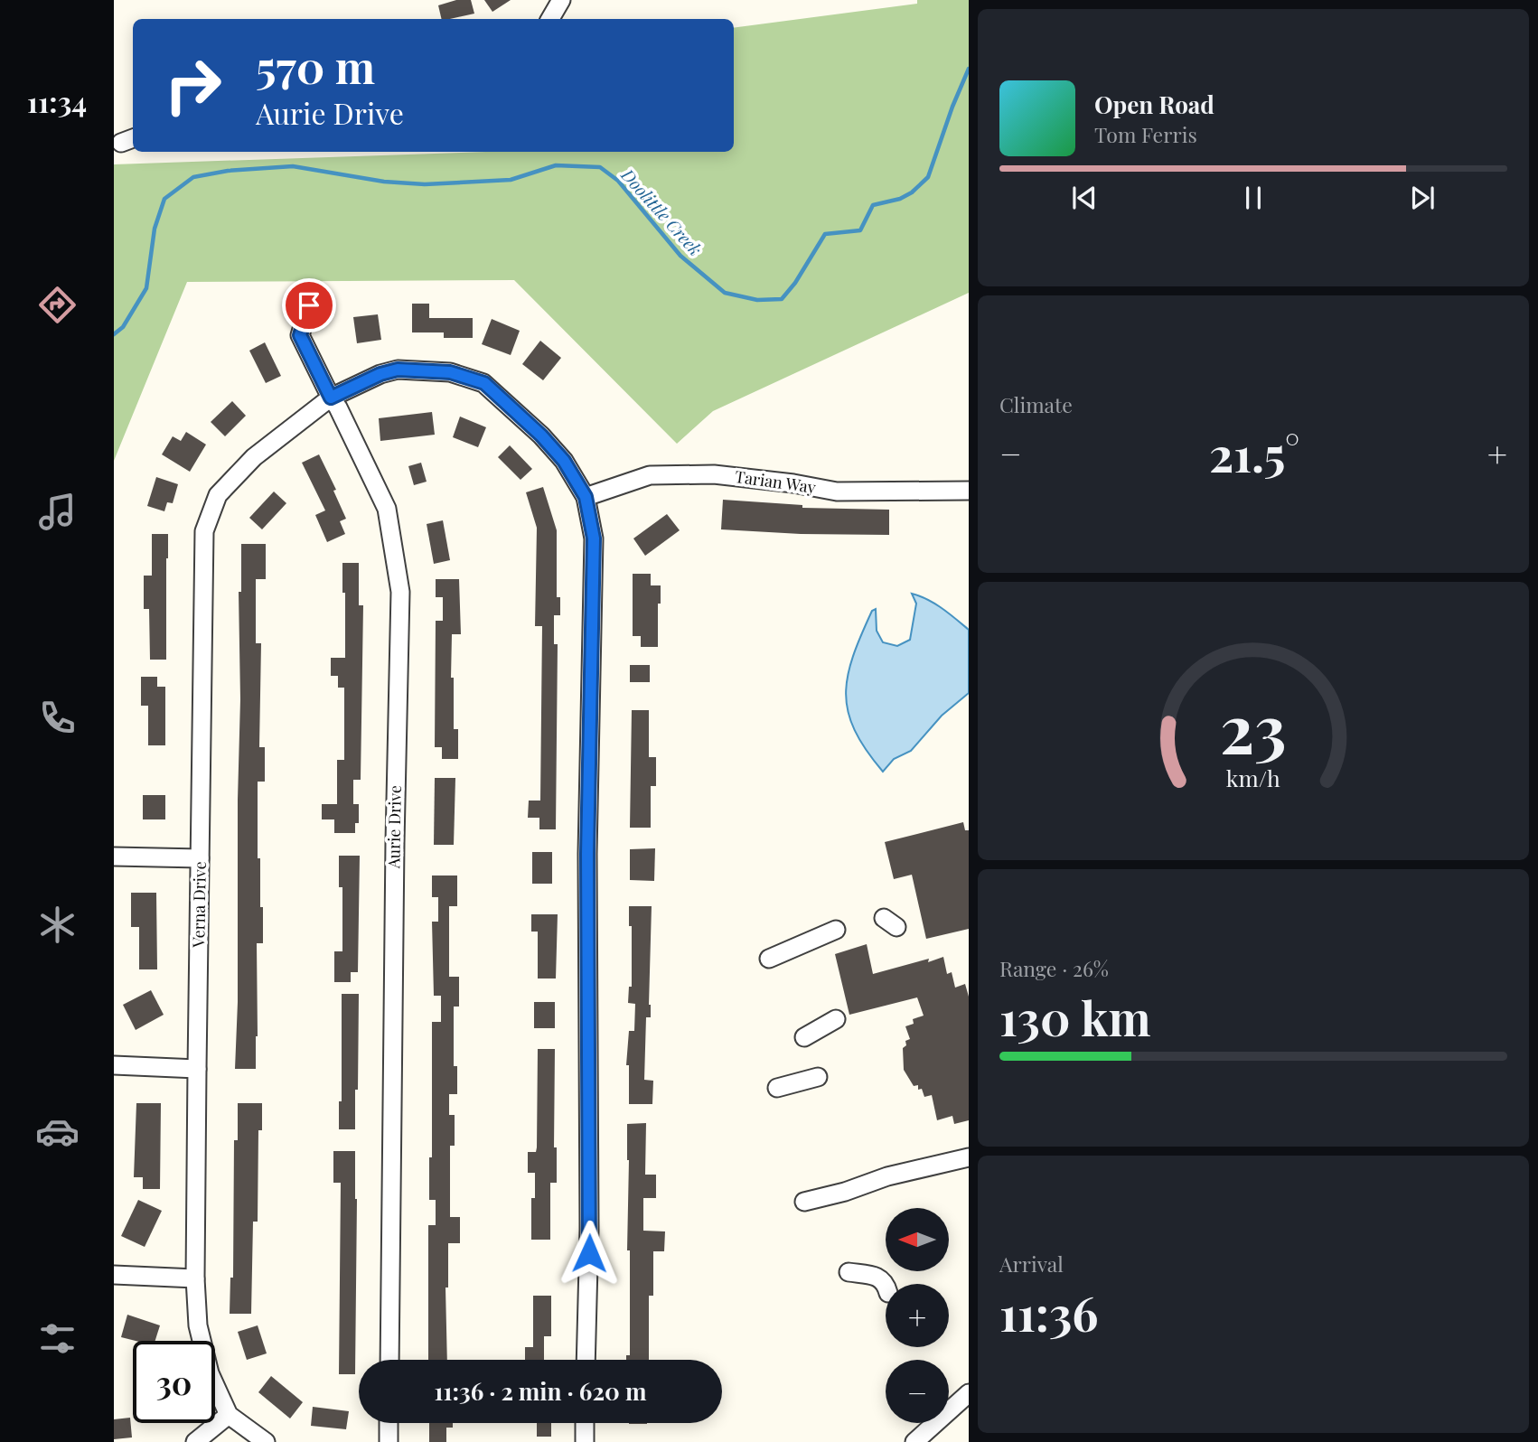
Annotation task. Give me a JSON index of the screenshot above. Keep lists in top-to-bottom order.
{
  "streets": {
    "street": ["Tarian Way", "Aurie Drive", "Verna Drive"]
  },
  "crossings": [
    ["Tarian Way", "Verna Drive"],
    ["Aurie Drive", "Verna Drive"]
  ],
  "water": ["Doolittle Creek"],
  "north": "left",
  "page": {
    "tabs": "11:34",
    "turn": ["570 m", "Aurie Drive"],
    "song": ["Open Road", "Tom Ferris"],
    "tile": [
      "Climate",
      ["Range · 26%", "130 km"],
      ["Arrival", "11:36"]
    ],
    "heat": ["−", "21.5°", "+"],
    "map_buttons": ["+", "−"],
    "limit": "30",
    "trip": "11:36 · 2 min · 620 m",
    "gauge": ["23", "km/h"]
  }
}
